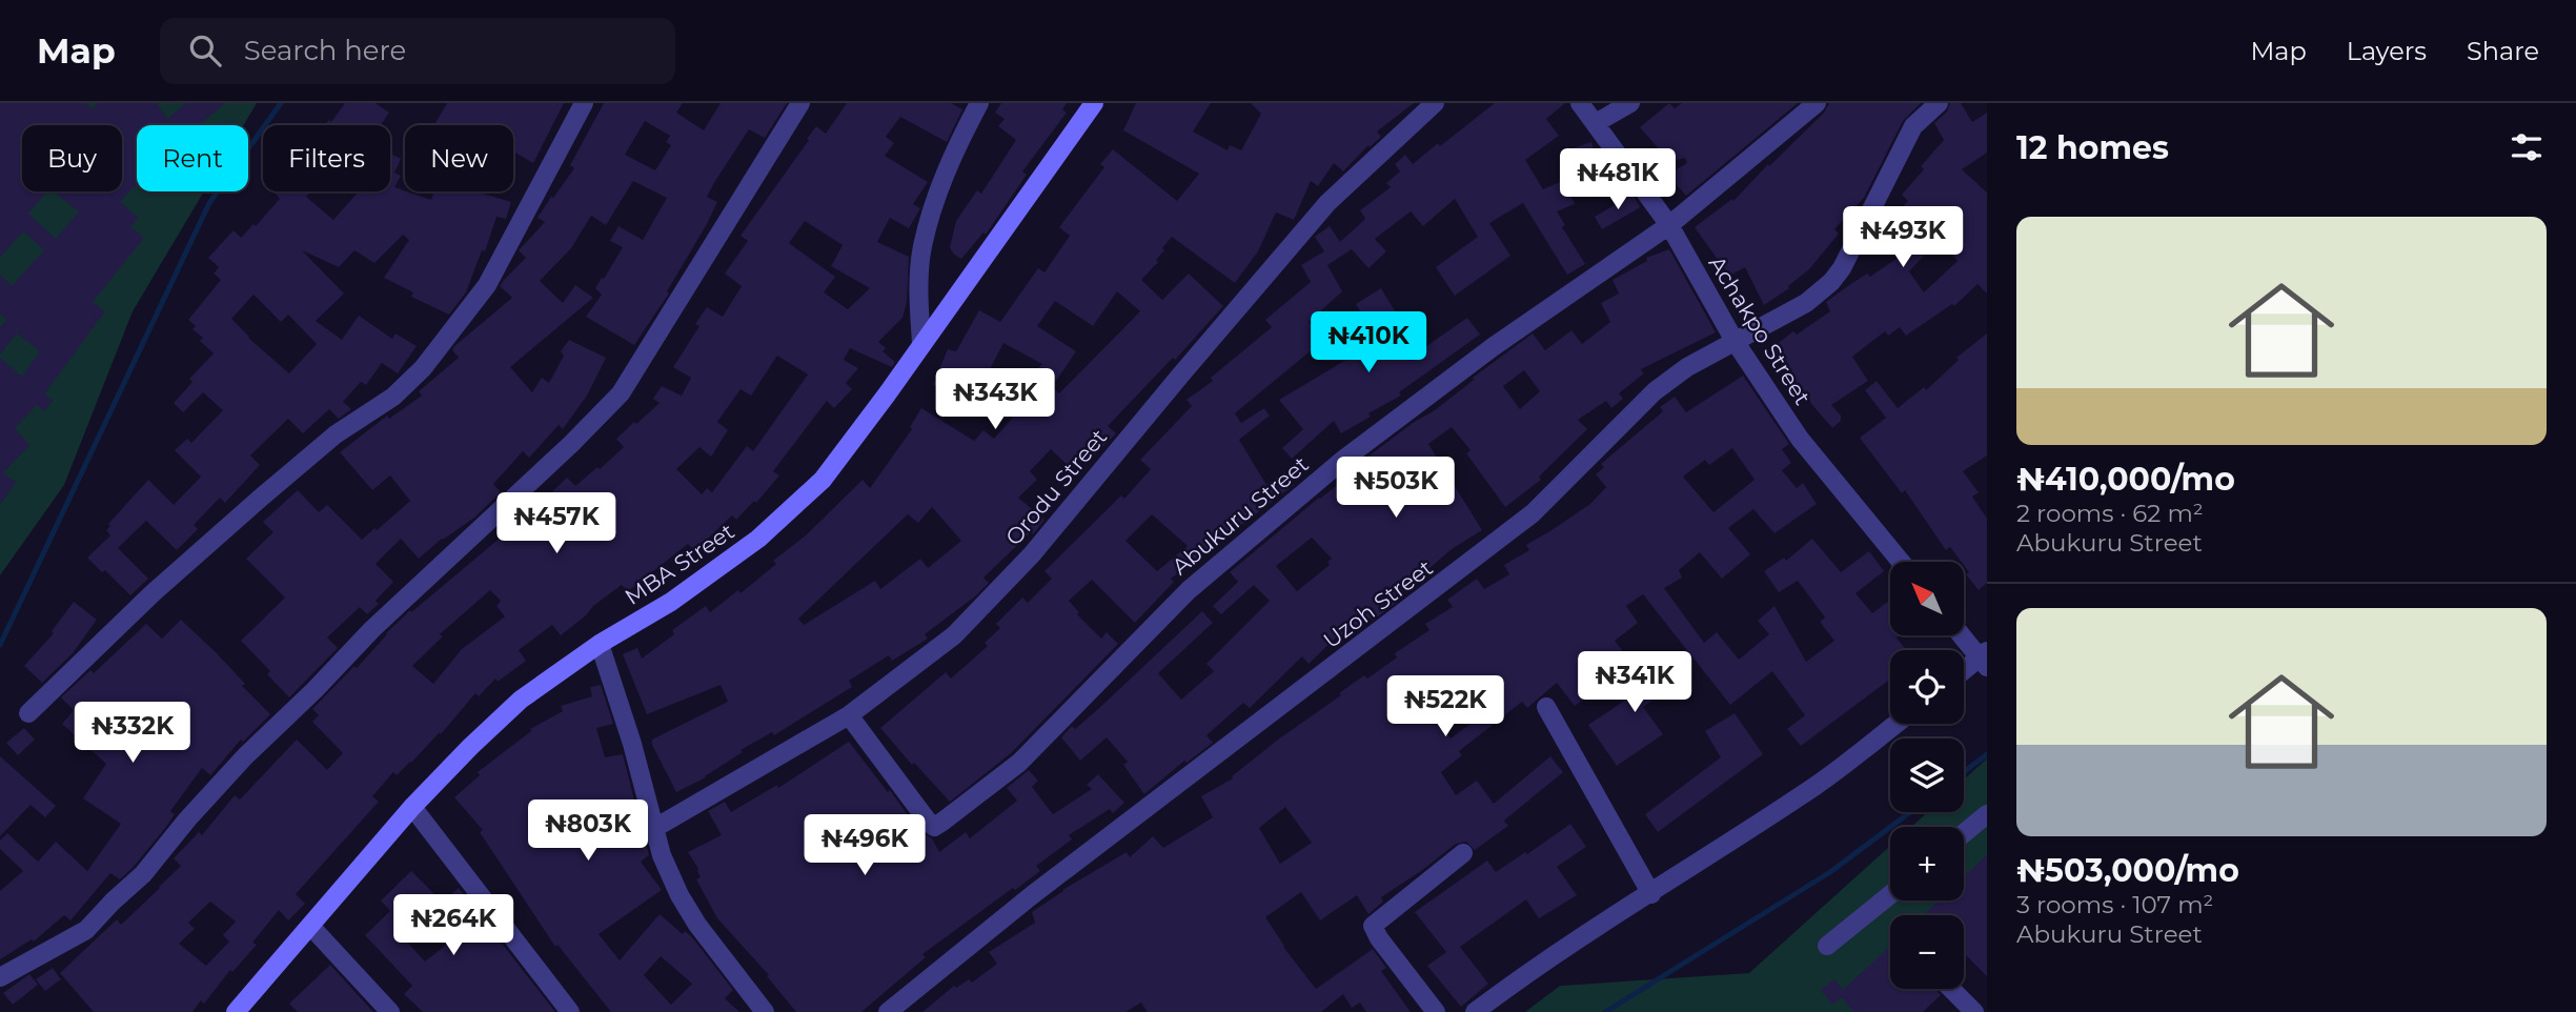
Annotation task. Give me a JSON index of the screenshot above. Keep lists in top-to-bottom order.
{
  "streets": {
    "street": [
      "Achakpo Street",
      "Orodu Street",
      "Abukuru Street",
      "MBA Street",
      "Uzoh Street"
    ]
  },
  "crossings": [
    ["Achakpo Street", "Abukuru Street"],
    ["Achakpo Street", "Uzoh Street"],
    ["Orodu Street", "Abukuru Street"]
  ],
  "north": "top left",
  "page": {
    "header": "Map",
    "search": "Search here",
    "nav": ["Map", "Layers", "Share"],
    "heading": "12 homes",
    "chip": [
      "Buy",
      "Rent",
      "Filters",
      "New"
    ],
    "price": [
      "₦481K",
      "₦493K",
      "₦410K",
      "₦343K",
      "₦503K",
      "₦457K",
      "₦341K",
      "₦522K",
      "₦332K",
      "₦803K",
      "₦496K",
      "₦264K"
    ],
    "list": [
      {
        "name": "₦410,000/mo",
        "note": "2 rooms · 62 m² · Abukuru Street"
      },
      {
        "name": "₦503,000/mo",
        "note": "3 rooms · 107 m² · Abukuru Street"
      }
    ],
    "map_buttons": ["+", "−"]
  }
}
